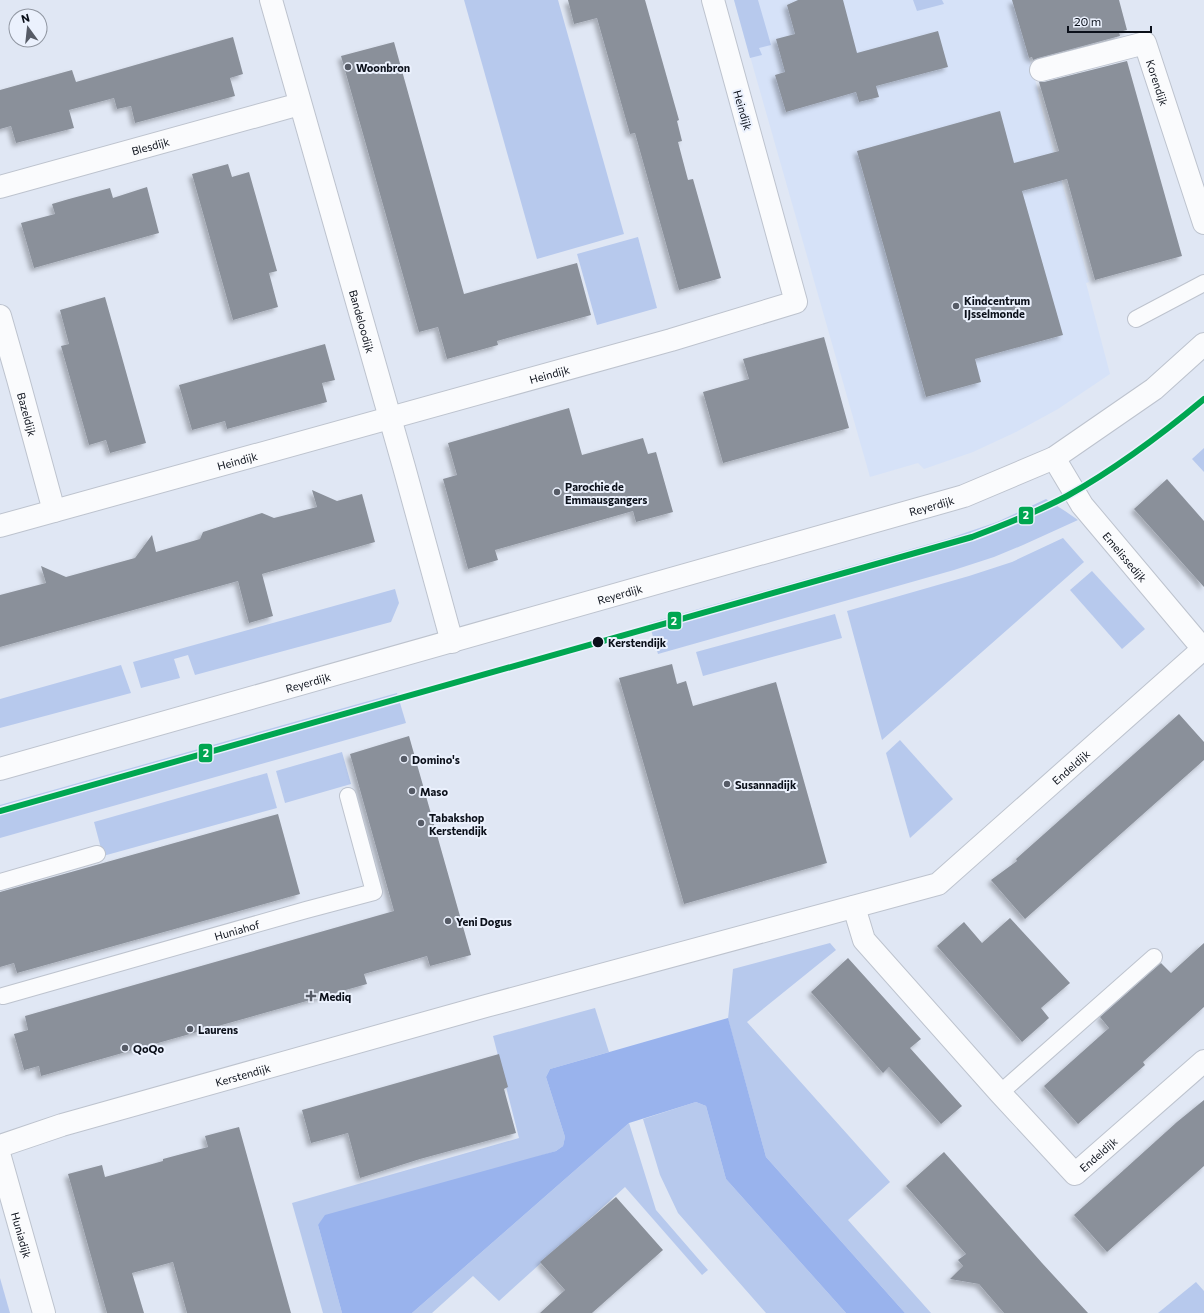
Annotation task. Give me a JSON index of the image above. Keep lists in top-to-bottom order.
{
  "streets": {
    "street": [
      "Korendijk",
      "Heindijk",
      "Blesdijk",
      "Bandeloodijk",
      "Bazeldijk",
      "Reyerdijk",
      "Emelissedijk",
      "Endeldijk",
      "Kerstendijk",
      "Huniadijk"
    ],
    "lane": ["Huniahof"]
  },
  "crossings": [
    ["Heindijk", "Bandeloodijk"],
    ["Heindijk", "Bazeldijk"],
    ["Blesdijk", "Bandeloodijk"],
    ["Bandeloodijk", "Reyerdijk"],
    ["Reyerdijk", "Emelissedijk"],
    ["Emelissedijk", "Endeldijk"],
    ["Endeldijk", "Kerstendijk"]
  ],
  "places": {
    "other": [
      "Woonbron",
      "Kindcentrum IJsselmonde",
      "Parochie de Emmausgangers",
      "Kerstendijk",
      "Domino's",
      "Susannadijk",
      "Maso",
      "Tabakshop Kerstendijk",
      "Yeni Dogus",
      "Laurens",
      "QoQo"
    ],
    "health": ["Mediq"]
  },
  "lines": ["transit line 2"],
  "scale_bar": "20 m",
  "north": "top"
}
